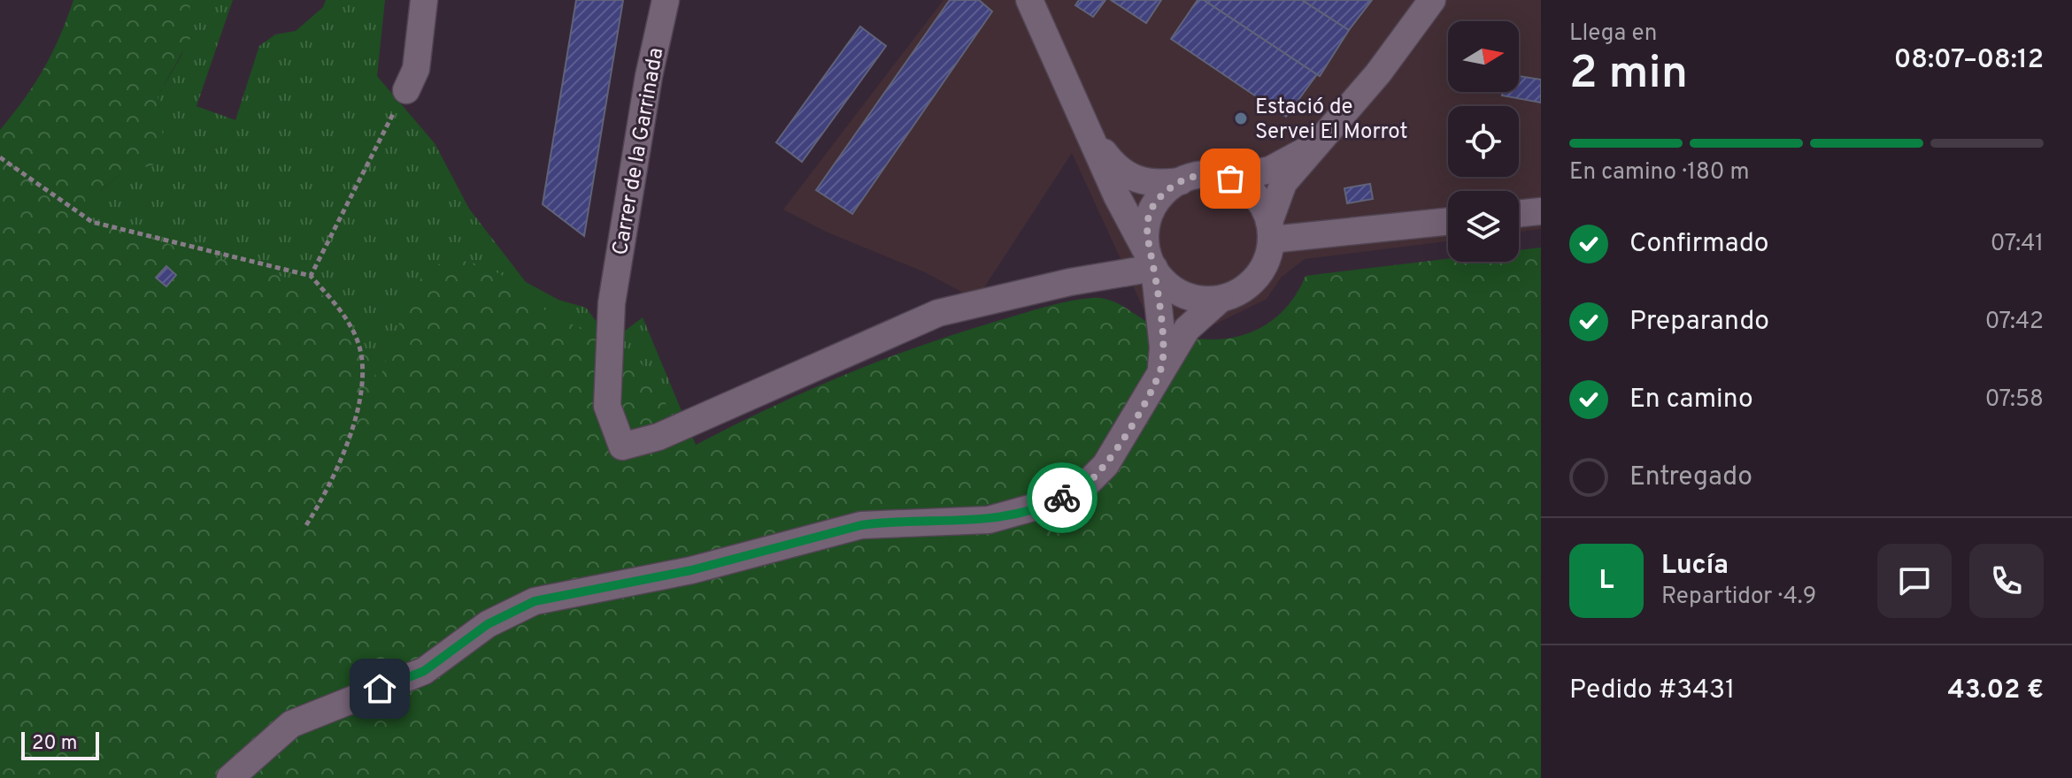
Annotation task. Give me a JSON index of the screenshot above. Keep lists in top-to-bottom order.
{
  "streets": {
    "street": ["Carrer de la Garrinada"]
  },
  "places": ["Estació de Servei El Morrot"],
  "scale_bar": "20 m",
  "north": "right",
  "page": {
    "heading": ["2 min", "Llega en", "08:07–08:12"],
    "panel": [
      "Lucía",
      "Repartidor · 4.9",
      "Pedido #3431",
      "43.02 €"
    ],
    "bar": "En camino · 180 m",
    "list": [
      ["Confirmado", "07:41"],
      ["Preparando", "07:42"],
      ["En camino", "07:58"],
      "Entregado"
    ],
    "round": "L",
    "scale": "20 m"
  }
}
